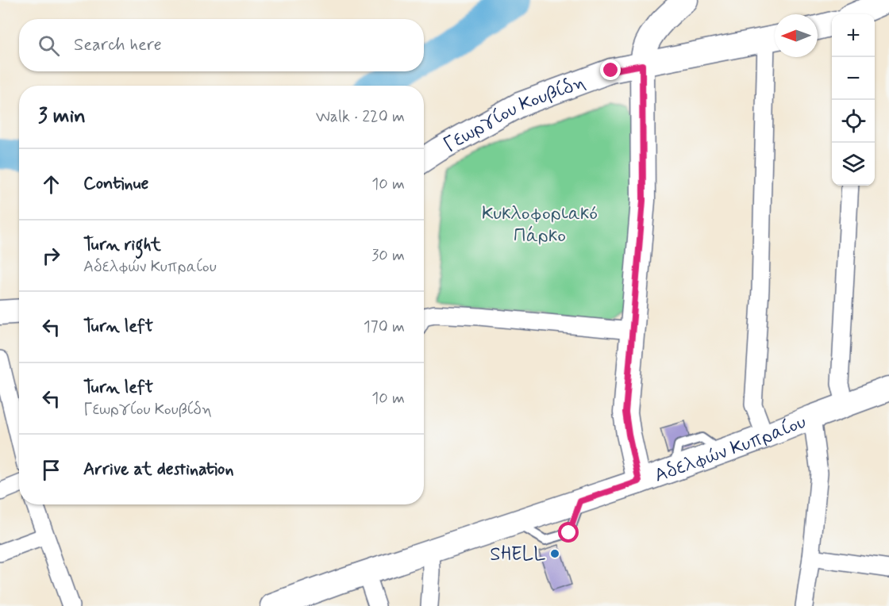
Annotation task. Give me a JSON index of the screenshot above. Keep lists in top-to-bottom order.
{
  "streets": {
    "street": ["Γεωργίου Κουβίδη", "Αδελφών Κυπραίου"]
  },
  "parks": ["Κυκλοφοριακό Πάρκο"],
  "places": ["SHELL"],
  "north": "left",
  "page": {
    "map_buttons": ["+", "−"],
    "search": "Search here",
    "heading": ["3 min", "Walk · 220 m"],
    "list": [
      ["Continue", "10 m"],
      ["Turn right", "Αδελφών Κυπραίου", "30 m"],
      ["Turn left", "170 m"],
      ["Turn left", "Γεωργίου Κουβίδη", "10 m"],
      "Arrive at destination"
    ]
  }
}
